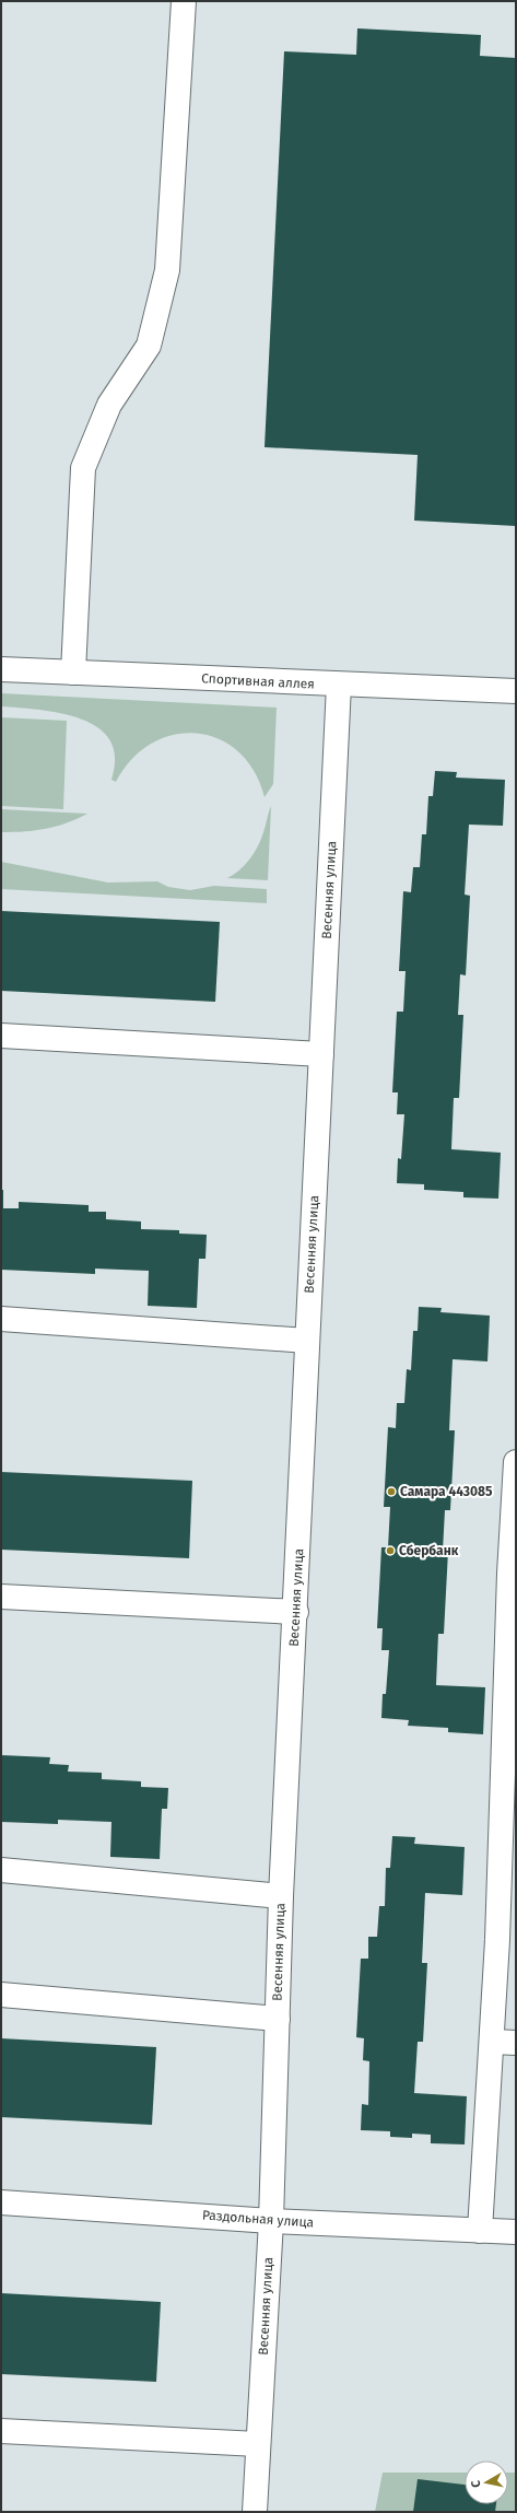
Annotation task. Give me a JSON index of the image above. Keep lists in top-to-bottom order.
{
  "streets": {
    "street": ["Спортивная аллея", "Весенняя улица", "Раздольная улица"]
  },
  "crossings": [
    ["Спортивная аллея", "Весенняя улица"],
    ["Весенняя улица", "Раздольная улица"]
  ],
  "places": ["Самара 443085", "Сбербанк"],
  "north": "left"
}
